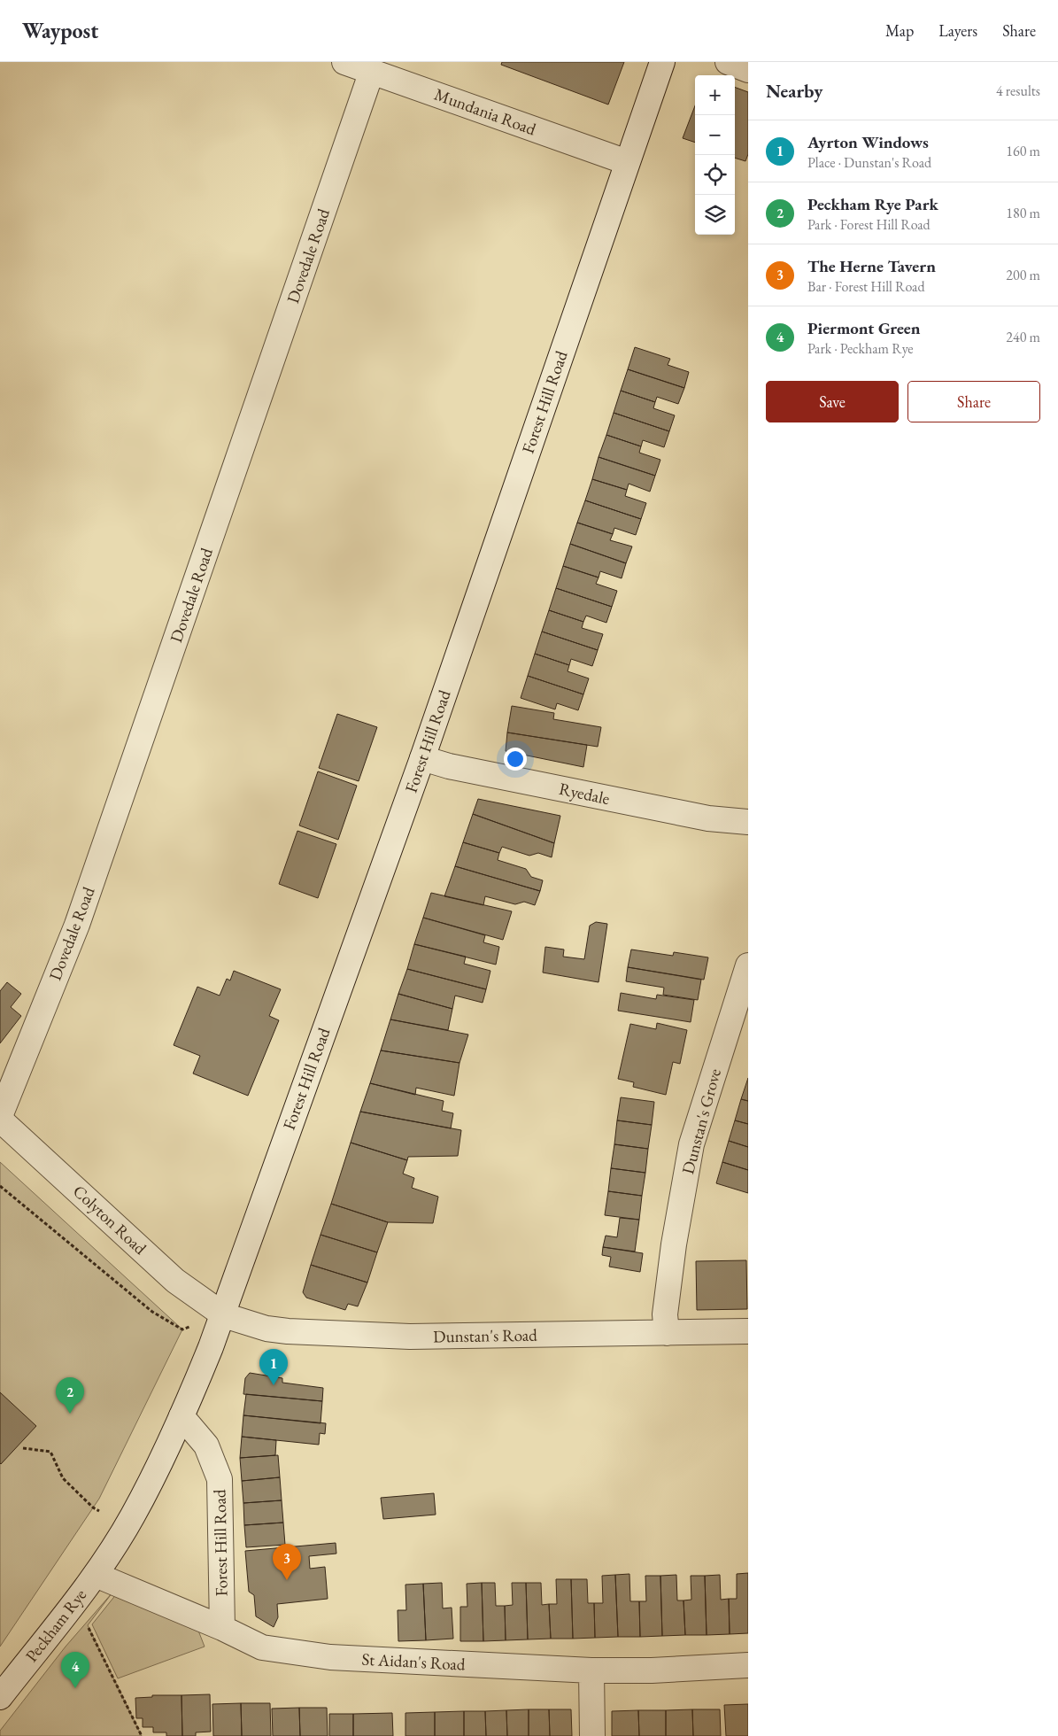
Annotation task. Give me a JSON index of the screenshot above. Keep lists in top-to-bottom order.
{
  "streets": {
    "street": [
      "Mundania Road",
      "Dovedale Road",
      "Forest Hill Road",
      "Ryedale",
      "Dunstan's Grove",
      "Colyton Road",
      "Dunstan's Road",
      "Peckham Rye",
      "St Aidan's Road"
    ]
  },
  "crossings": [
    ["Mundania Road", "Dovedale Road"],
    ["Mundania Road", "Forest Hill Road"],
    ["Forest Hill Road", "Ryedale"],
    ["Forest Hill Road", "Colyton Road"],
    ["Forest Hill Road", "Dunstan's Road"],
    ["Forest Hill Road", "Peckham Rye"],
    ["Forest Hill Road", "St Aidan's Road"],
    ["Dunstan's Grove", "Dunstan's Road"],
    ["Colyton Road", "Dunstan's Road"],
    ["Peckham Rye", "St Aidan's Road"]
  ],
  "page": {
    "header": "Waypost",
    "nav": ["Map", "Layers", "Share"],
    "heading": ["Nearby", "4 results"],
    "map_buttons": ["+", "−"],
    "list": [
      {
        "mark": "1",
        "name": "Ayrton Windows",
        "note": "Place · Dunstan's Road",
        "value": "160 m"
      },
      {
        "mark": "2",
        "name": "Peckham Rye Park",
        "note": "Park · Forest Hill Road",
        "value": "180 m"
      },
      {
        "mark": "3",
        "name": "The Herne Tavern",
        "note": "Bar · Forest Hill Road",
        "value": "200 m"
      },
      {
        "mark": "4",
        "name": "Piermont Green",
        "note": "Park · Peckham Rye",
        "value": "240 m"
      }
    ],
    "buttons": ["Save", "Share"],
    "pins": [
      "1",
      "2",
      "3",
      "4"
    ]
  }
}
